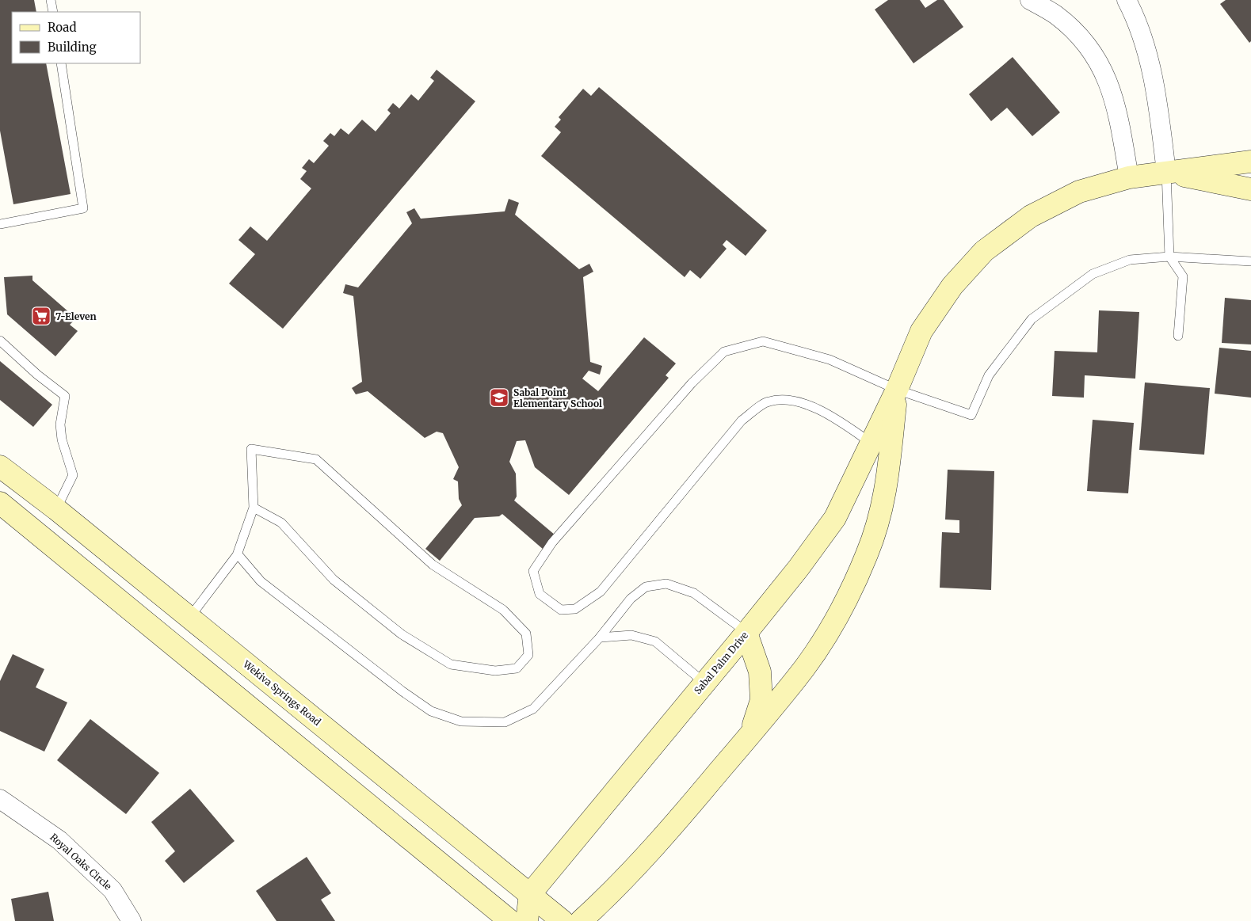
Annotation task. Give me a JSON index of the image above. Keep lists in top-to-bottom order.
{
  "streets": {
    "street": ["Sabal Palm Drive", "Wekiva Springs Road", "Royal Oaks Circle"]
  },
  "crossings": [
    ["Sabal Palm Drive", "Wekiva Springs Road"]
  ],
  "places": {
    "supermarket": ["7-Eleven"],
    "school or university": ["Sabal Point Elementary School"]
  },
  "legend": ["Road", "Building"]
}
